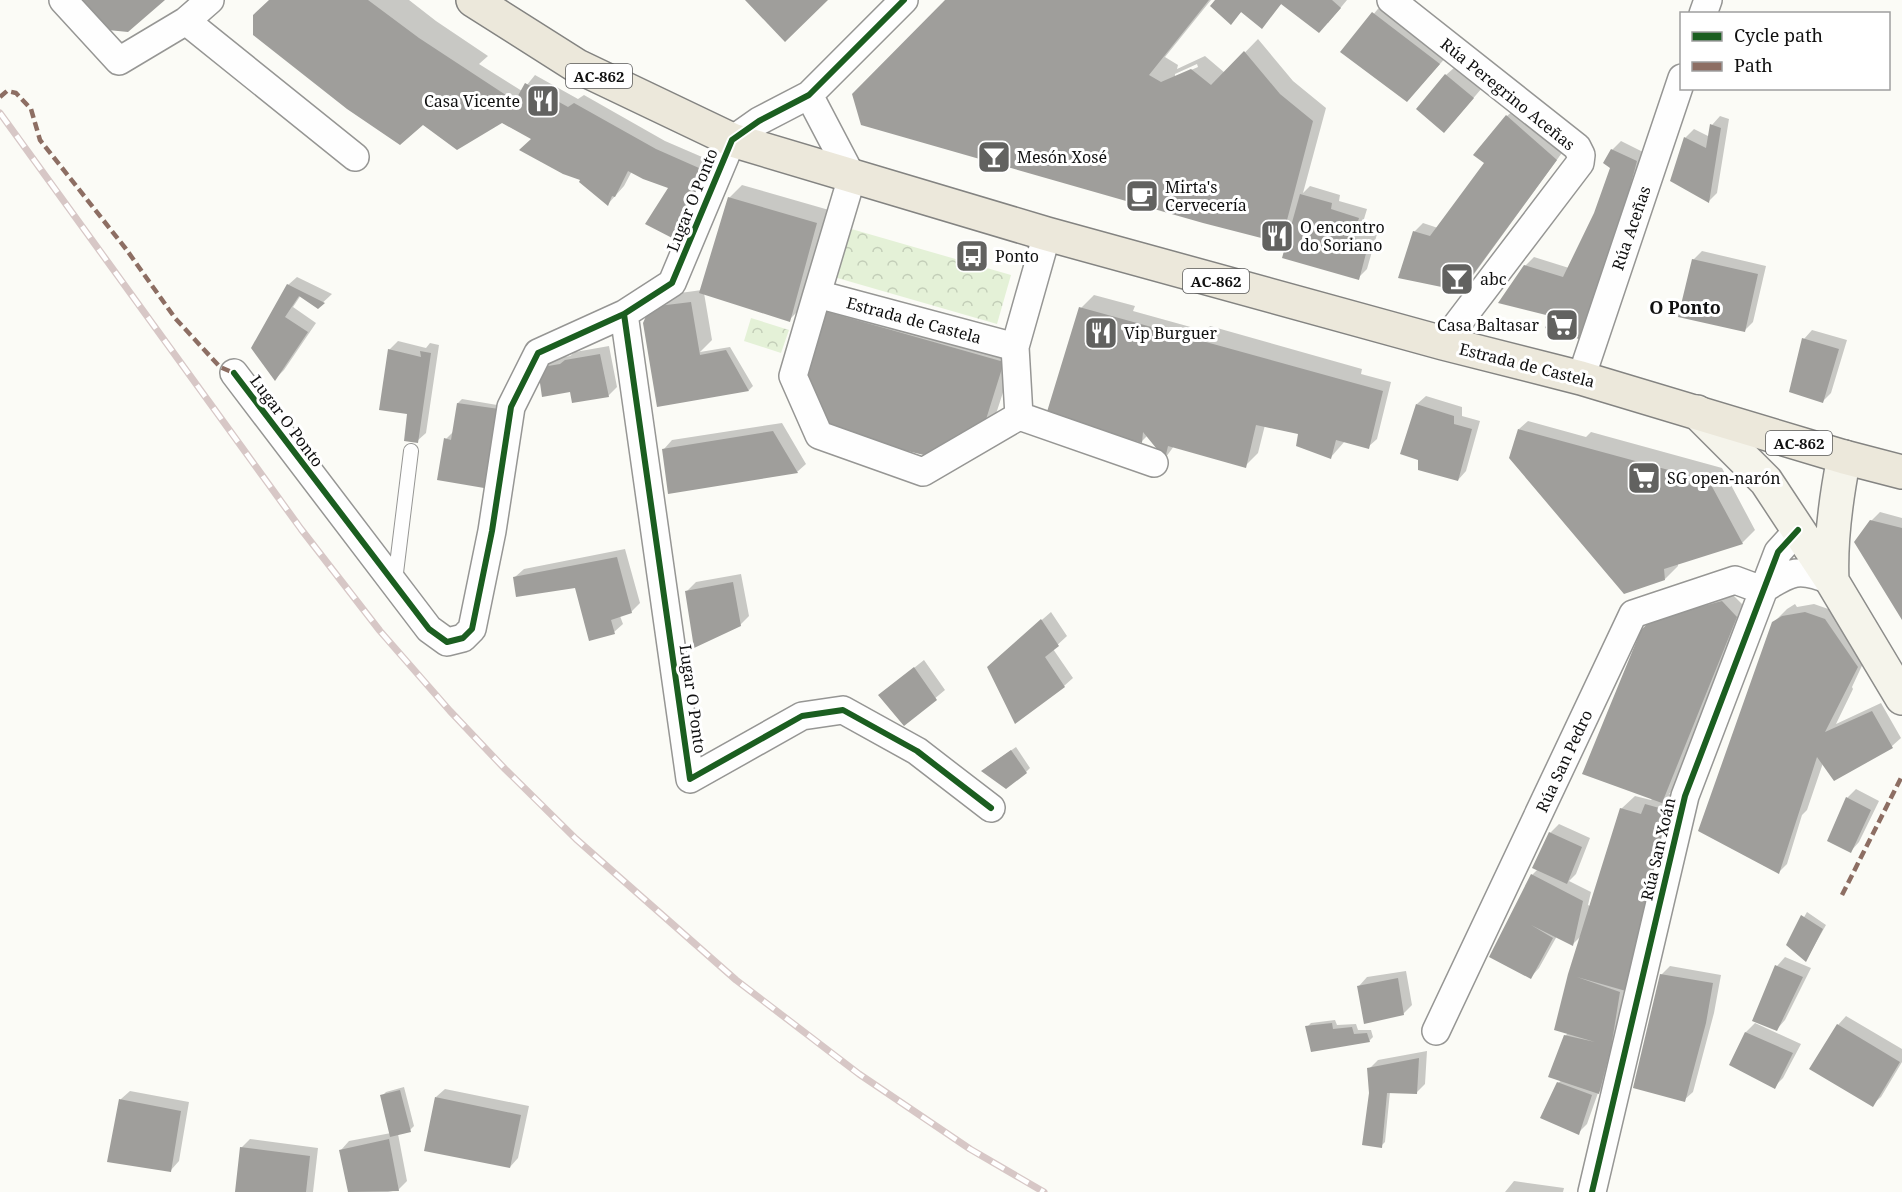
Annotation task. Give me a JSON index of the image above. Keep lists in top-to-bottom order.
{
  "streets": {
    "main road": ["AC-862", "Estrada de Castela"],
    "street": [
      "Rúa Peregrino Aceñas",
      "Lugar O Ponto",
      "Rúa Aceñas",
      "Rúa San Pedro",
      "Rúa San Xoán"
    ]
  },
  "crossings": [
    ["Rúa Peregrino Aceñas", "Estrada de Castela"],
    ["Lugar O Ponto", "Estrada de Castela"],
    ["Rúa Aceñas", "Estrada de Castela"],
    ["Rúa San Pedro", "Rúa San Xoán"]
  ],
  "districts": ["O Ponto"],
  "places": {
    "restaurant": ["Casa Vicente", "O encontro do Soriano", "Vip Burguer"],
    "bar": ["Mesón Xosé", "abc"],
    "cafe": ["Mirta's Cervecería"],
    "bus stop": ["Ponto"],
    "supermarket": ["Casa Baltasar", "SG open-narón"]
  },
  "legend": ["Cycle path", "Path"]
}
